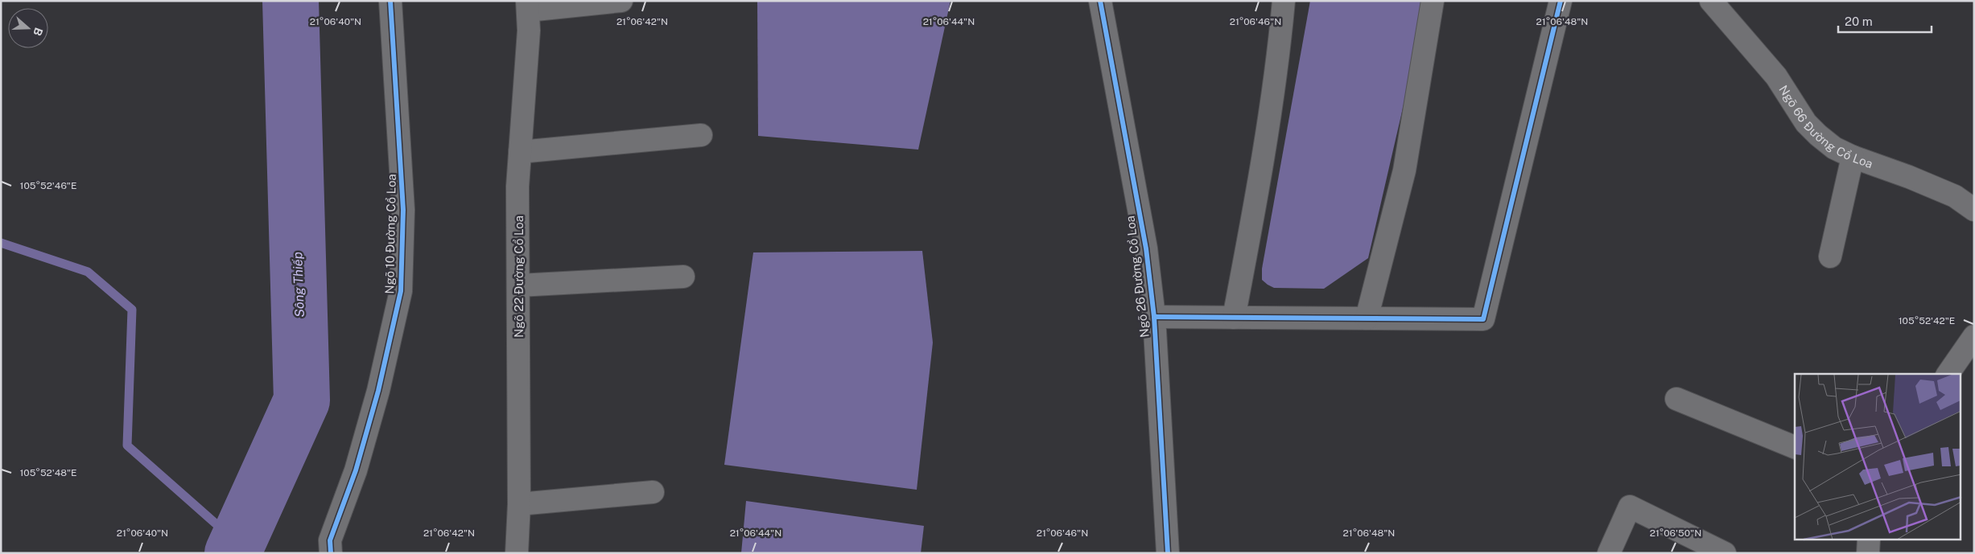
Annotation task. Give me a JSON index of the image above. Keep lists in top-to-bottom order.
{
  "streets": {
    "street": [
      "Ngõ 66 Đường Cổ Loa",
      "Ngõ 10 Đường Cổ Loa",
      "Ngõ 22 Đường Cổ Loa",
      "Ngõ 26 Đường Cổ Loa"
    ]
  },
  "water": ["Sông Thiếp"],
  "scale_bar": "20 m",
  "north": "right",
  "coordinates": [
    "21°06'40\"N",
    "21°06'42\"N",
    "21°06'44\"N",
    "21°06'46\"N",
    "21°06'48\"N",
    "105°52'46\"E",
    "105°52'42\"E",
    "105°52'48\"E",
    "21°06'50\"N"
  ]
}
